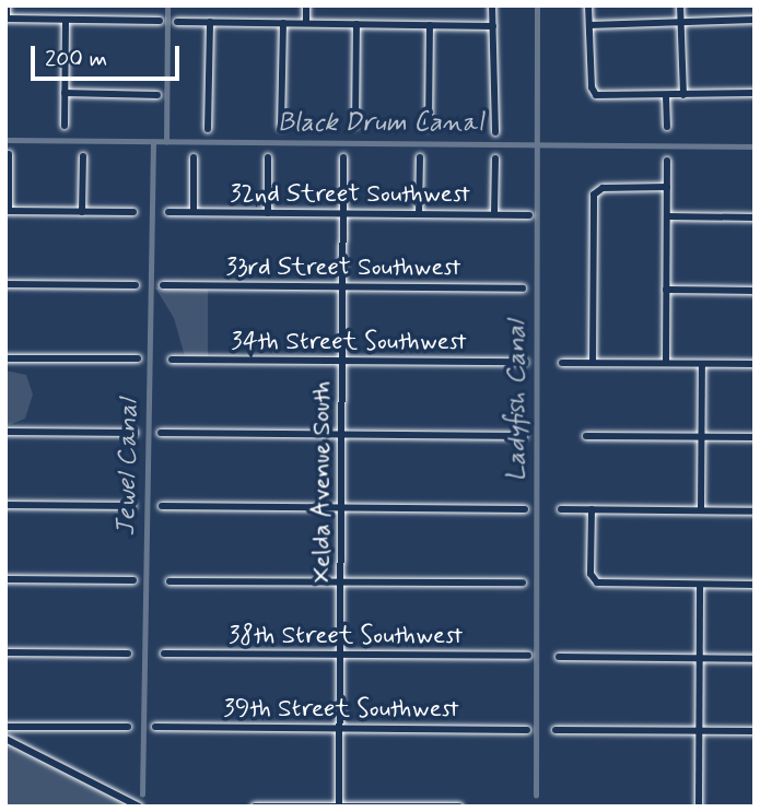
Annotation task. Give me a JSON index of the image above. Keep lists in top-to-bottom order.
{
  "streets": {
    "street": [
      "32nd Street Southwest",
      "33rd Street Southwest",
      "34th Street Southwest",
      "Xelda Avenue South",
      "38th Street Southwest",
      "39th Street Southwest"
    ]
  },
  "crossings": [
    ["32nd Street Southwest", "Xelda Avenue South"],
    ["33rd Street Southwest", "Xelda Avenue South"],
    ["34th Street Southwest", "Xelda Avenue South"],
    ["Xelda Avenue South", "38th Street Southwest"],
    ["Xelda Avenue South", "39th Street Southwest"]
  ],
  "water": ["Black Drum Canal", "Ladyfish Canal", "Jewel Canal"],
  "scale_bar": "200 m"
}
